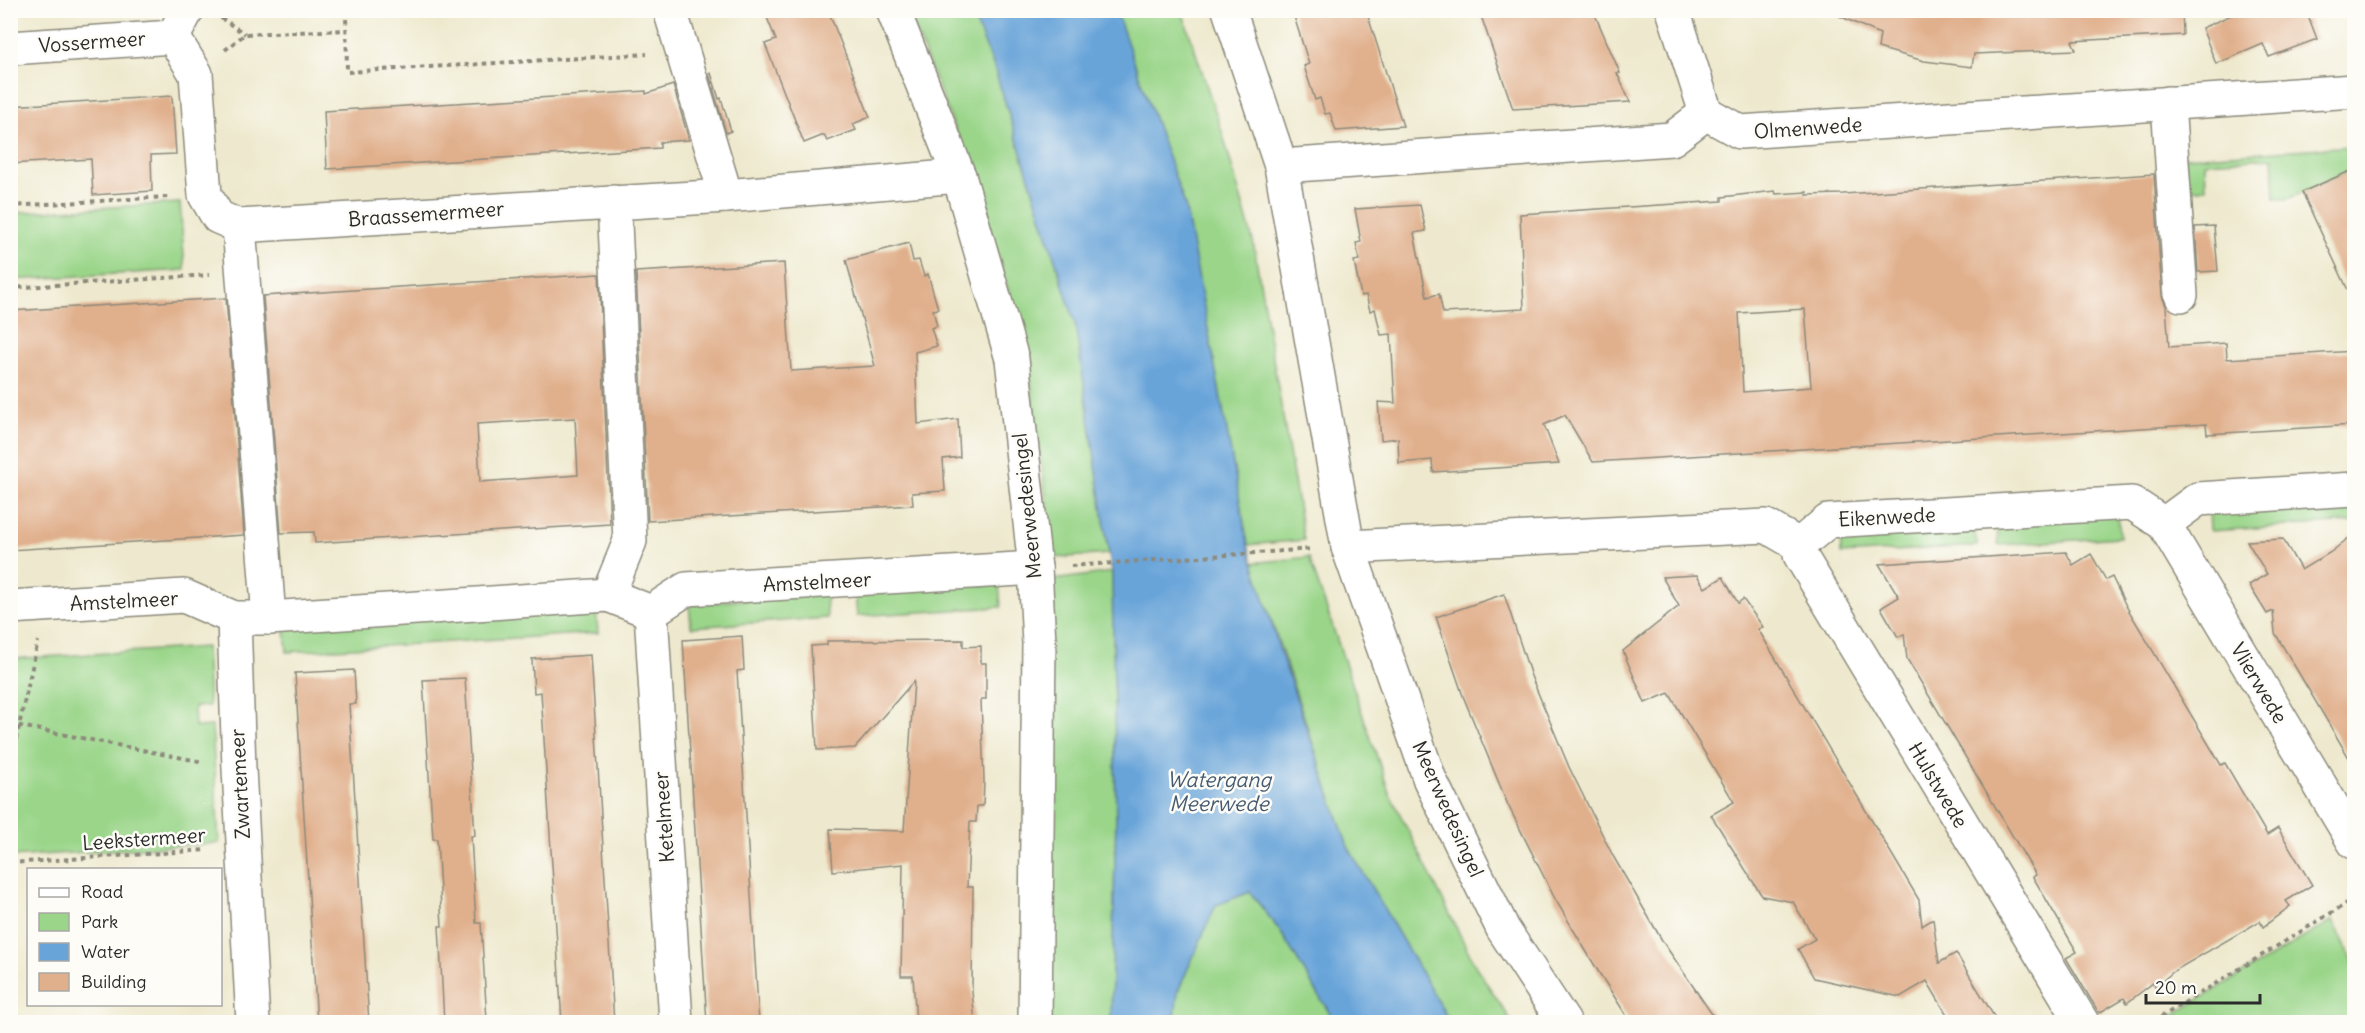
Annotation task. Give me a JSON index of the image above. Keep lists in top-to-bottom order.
{
  "streets": {
    "street": [
      "Vossermeer",
      "Olmenwede",
      "Braassemermeer",
      "Meerwedesingel",
      "Eikenwede",
      "Amstelmeer",
      "Vlierwede",
      "Zwartemeer",
      "Hulstwede",
      "Ketelmeer"
    ],
    "path": ["Leekstermeer"]
  },
  "crossings": [
    ["Braassemermeer", "Meerwedesingel"],
    ["Meerwedesingel", "Amstelmeer"],
    ["Eikenwede", "Vlierwede"],
    ["Eikenwede", "Hulstwede"],
    ["Amstelmeer", "Zwartemeer"],
    ["Amstelmeer", "Ketelmeer"],
    ["Zwartemeer", "Leekstermeer"]
  ],
  "water": ["Watergang Meerwede"],
  "legend": [
    "Road",
    "Park",
    "Water",
    "Building"
  ],
  "scale_bar": "20 m"
}
